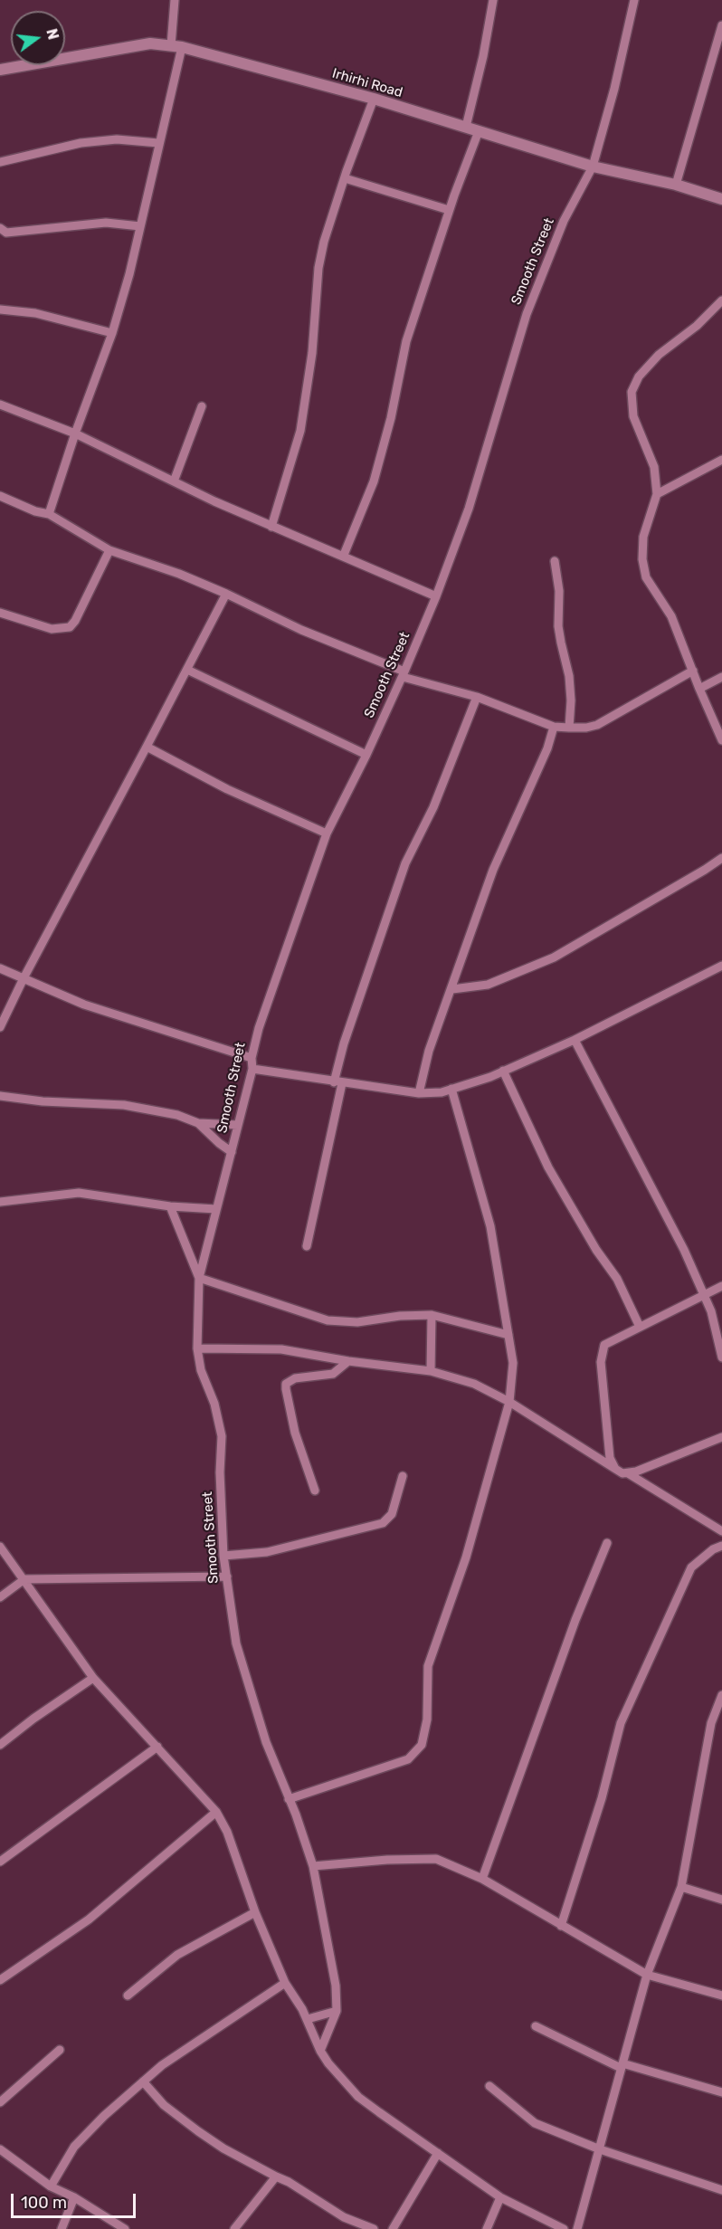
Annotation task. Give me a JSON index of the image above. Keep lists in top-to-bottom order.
{
  "streets": {
    "street": ["Irhirhi Road", "Smooth Street"]
  },
  "crossings": [
    ["Irhirhi Road", "Smooth Street"]
  ],
  "scale_bar": "100 m",
  "north": "right"
}
